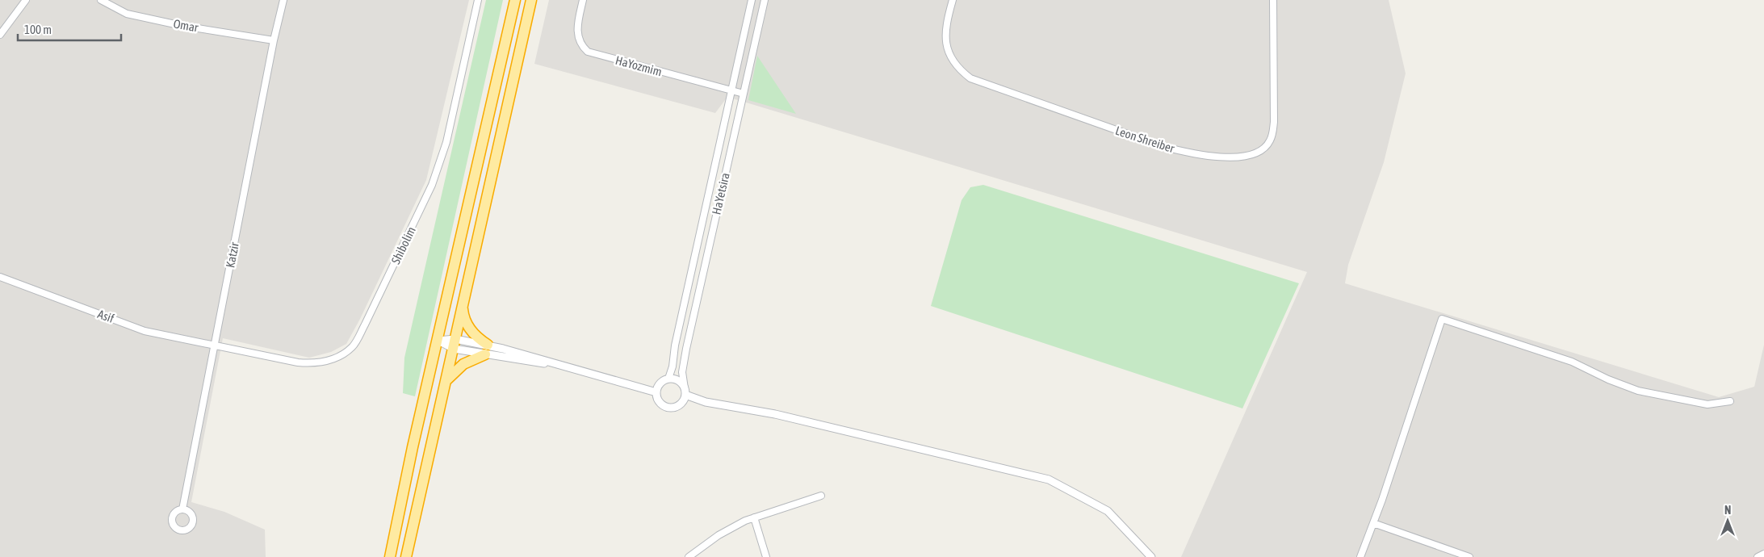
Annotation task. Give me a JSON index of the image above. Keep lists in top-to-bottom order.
{
  "streets": {
    "street": [
      "Omar",
      "HaYozmim",
      "Leon Shreiber",
      "HaYetsira",
      "Shibolim",
      "Katzir",
      "Asif"
    ]
  },
  "crossings": [
    ["Omar", "Katzir"],
    ["HaYozmim", "HaYetsira"],
    ["Shibolim", "Katzir"],
    ["Shibolim", "Asif"],
    ["Katzir", "Asif"]
  ],
  "scale_bar": "100 m",
  "north": "top"
}
